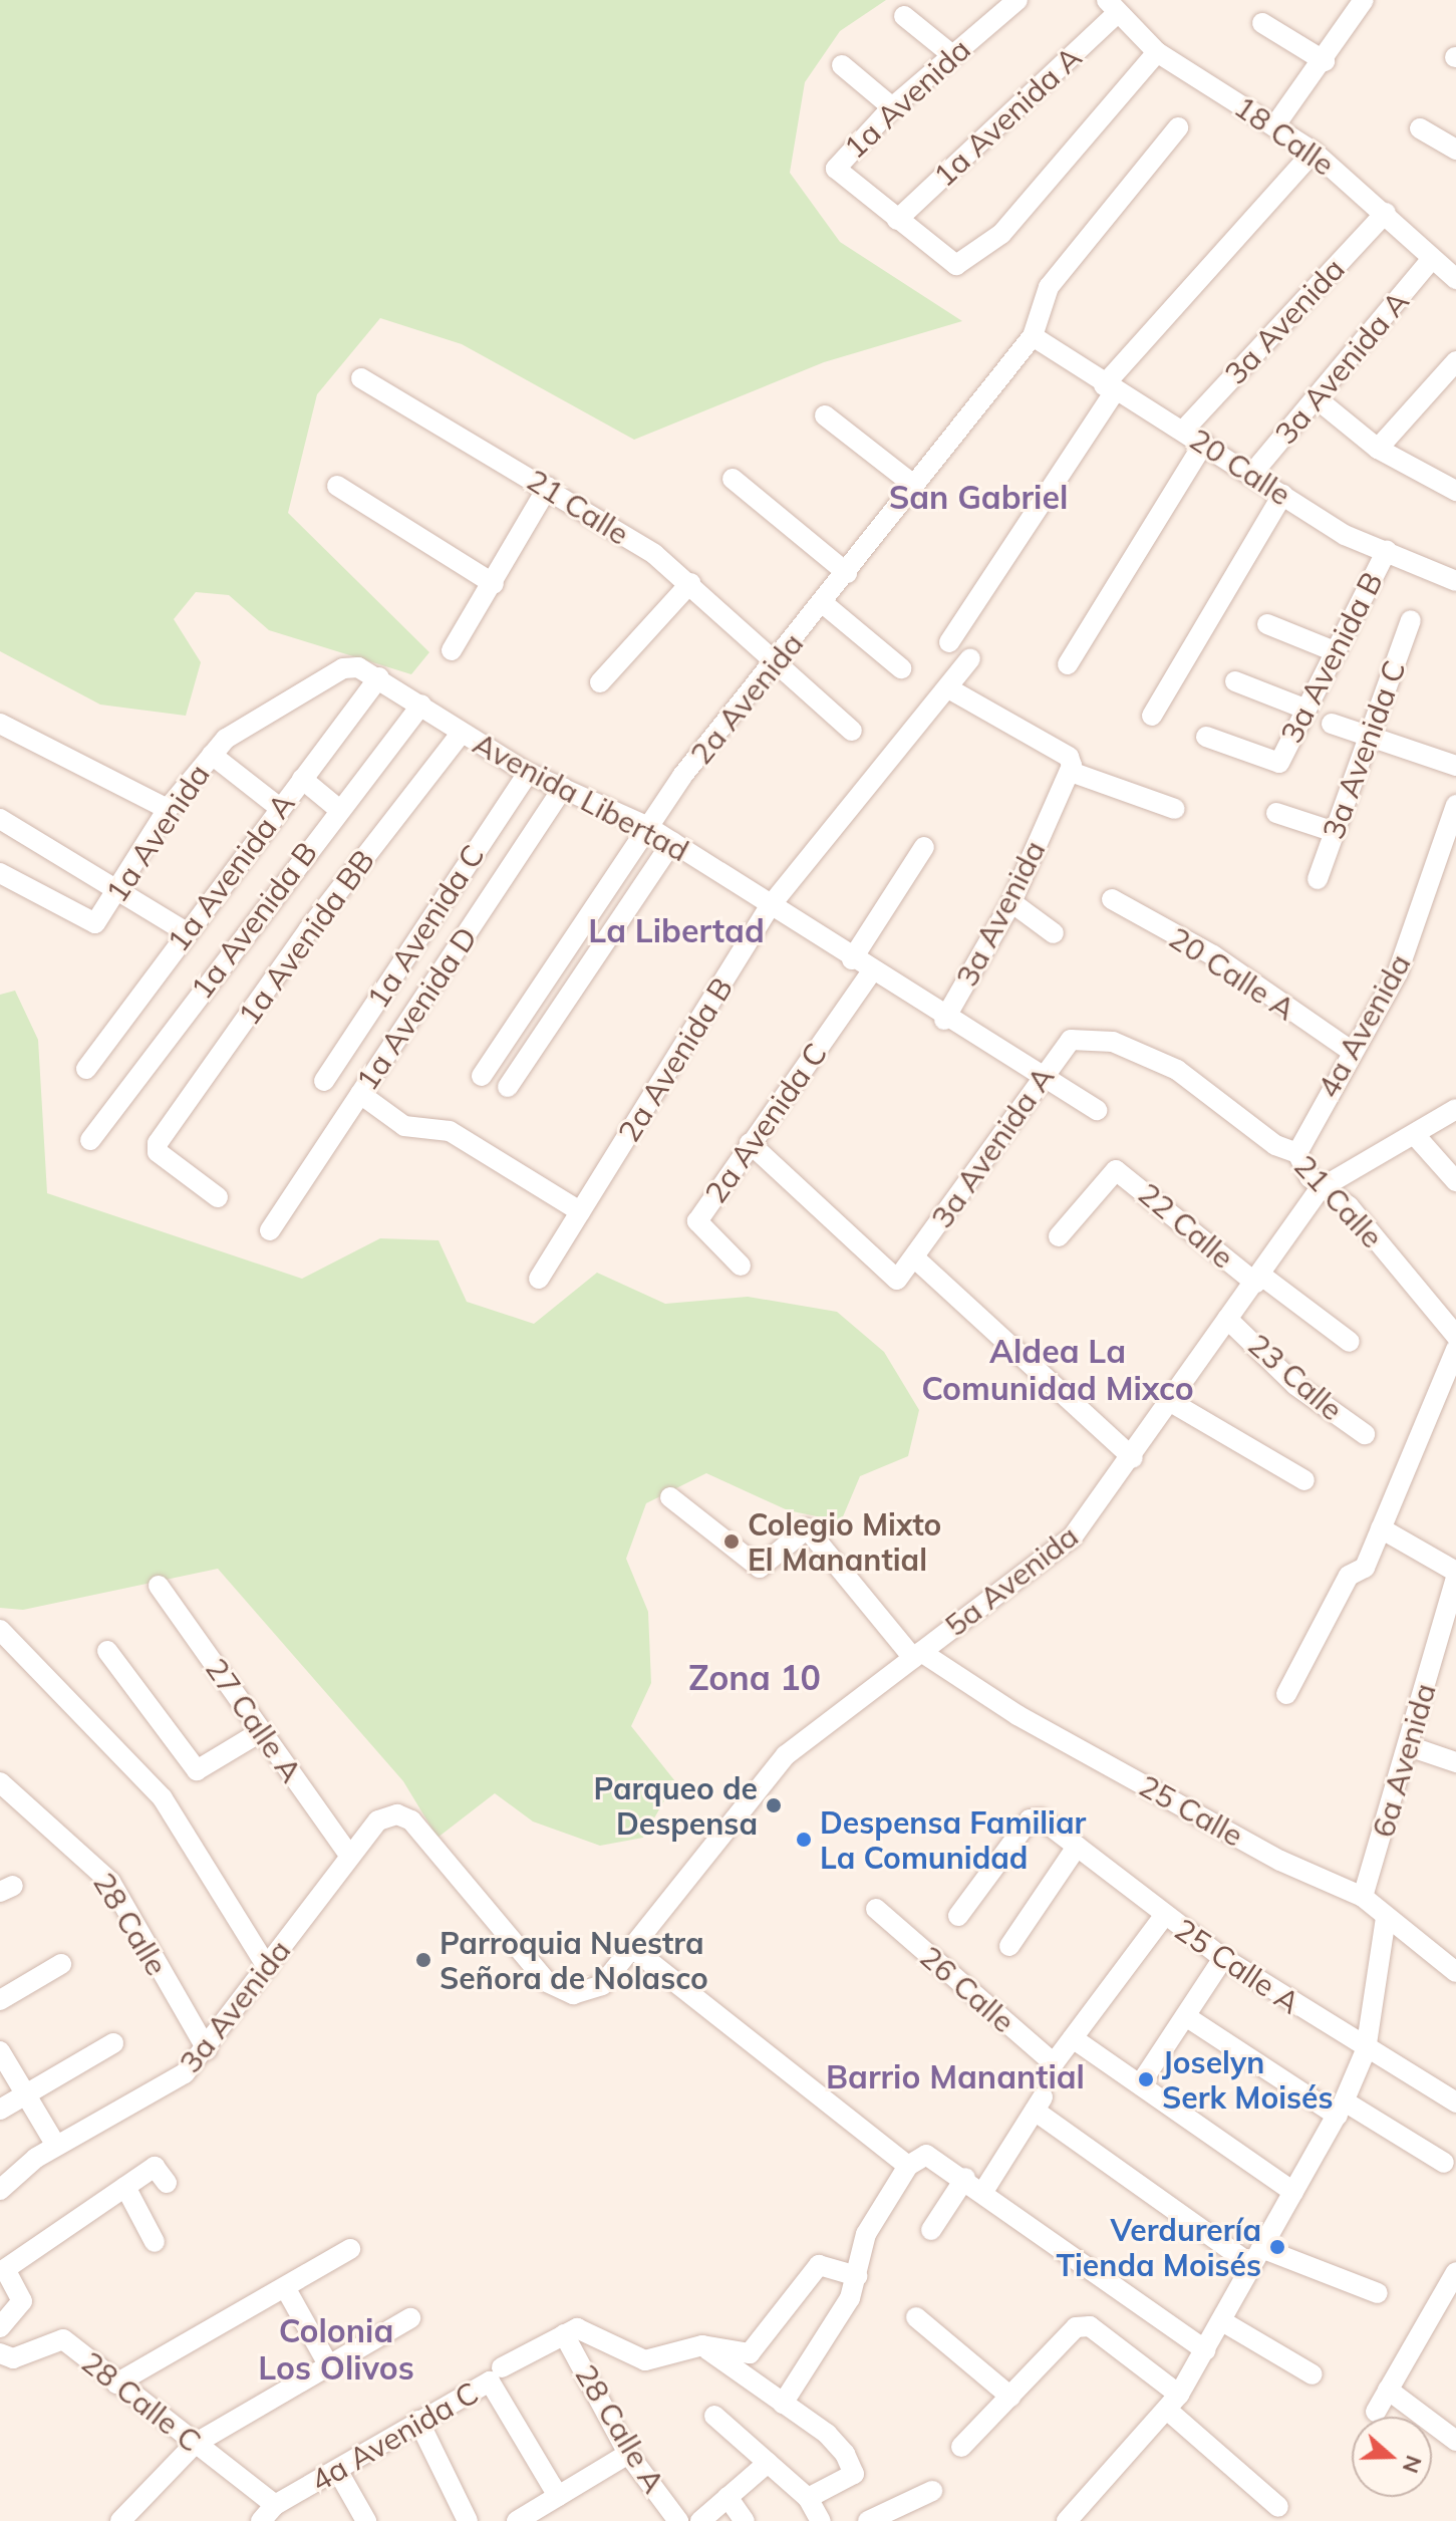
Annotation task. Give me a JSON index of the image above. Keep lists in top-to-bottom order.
{
  "streets": {
    "street": [
      "1a Avenida",
      "1a Avenida A",
      "18 Calle",
      "3a Avenida",
      "3a Avenida A",
      "20 Calle",
      "21 Calle",
      "3a Avenida B",
      "2a Avenida",
      "3a Avenida C",
      "Avenida Libertad",
      "1a Avenida B",
      "1a Avenida C",
      "1a Avenida BB",
      "20 Calle A",
      "1a Avenida D",
      "4a Avenida",
      "2a Avenida B",
      "2a Avenida C",
      "22 Calle",
      "23 Calle",
      "5a Avenida",
      "27 Calle A",
      "6a Avenida",
      "25 Calle",
      "28 Calle",
      "25 Calle A",
      "26 Calle",
      "28 Calle C",
      "28 Calle A",
      "4a Avenida C"
    ]
  },
  "crossings": [
    ["1a Avenida", "1a Avenida A"],
    ["1a Avenida", "Avenida Libertad"],
    ["1a Avenida A", "18 Calle"],
    ["1a Avenida A", "Avenida Libertad"],
    ["18 Calle", "3a Avenida"],
    ["18 Calle", "3a Avenida A"],
    ["3a Avenida", "20 Calle"],
    ["3a Avenida", "Avenida Libertad"],
    ["3a Avenida", "5a Avenida"],
    ["3a Avenida", "27 Calle A"],
    ["3a Avenida", "28 Calle"],
    ["3a Avenida A", "20 Calle"],
    ["3a Avenida A", "21 Calle"],
    ["3a Avenida A", "Avenida Libertad"],
    ["20 Calle", "3a Avenida B"],
    ["20 Calle", "2a Avenida"],
    ["21 Calle", "2a Avenida"],
    ["21 Calle", "4a Avenida"],
    ["21 Calle", "5a Avenida"],
    ["2a Avenida", "Avenida Libertad"],
    ["Avenida Libertad", "1a Avenida B"],
    ["Avenida Libertad", "1a Avenida C"],
    ["Avenida Libertad", "1a Avenida BB"],
    ["Avenida Libertad", "1a Avenida D"],
    ["Avenida Libertad", "2a Avenida B"],
    ["Avenida Libertad", "2a Avenida C"],
    ["20 Calle A", "4a Avenida"],
    ["22 Calle", "5a Avenida"],
    ["23 Calle", "5a Avenida"],
    ["5a Avenida", "25 Calle"],
    ["6a Avenida", "25 Calle"],
    ["28 Calle C", "4a Avenida C"],
    ["28 Calle A", "4a Avenida C"]
  ],
  "districts": [
    "San Gabriel",
    "La Libertad",
    "Aldea La Comunidad Mixco",
    "Zona 10",
    "Barrio Manantial",
    "Colonia Los Olivos"
  ],
  "places": [
    "Colegio Mixto El Manantial",
    "Parqueo de Despensa",
    "Despensa Familiar La Comunidad",
    "Parroquia Nuestra Señora de Nolasco",
    "Joselyn Serk Moisés",
    "Verdurería Tienda Moisés"
  ],
  "north": "right"
}
